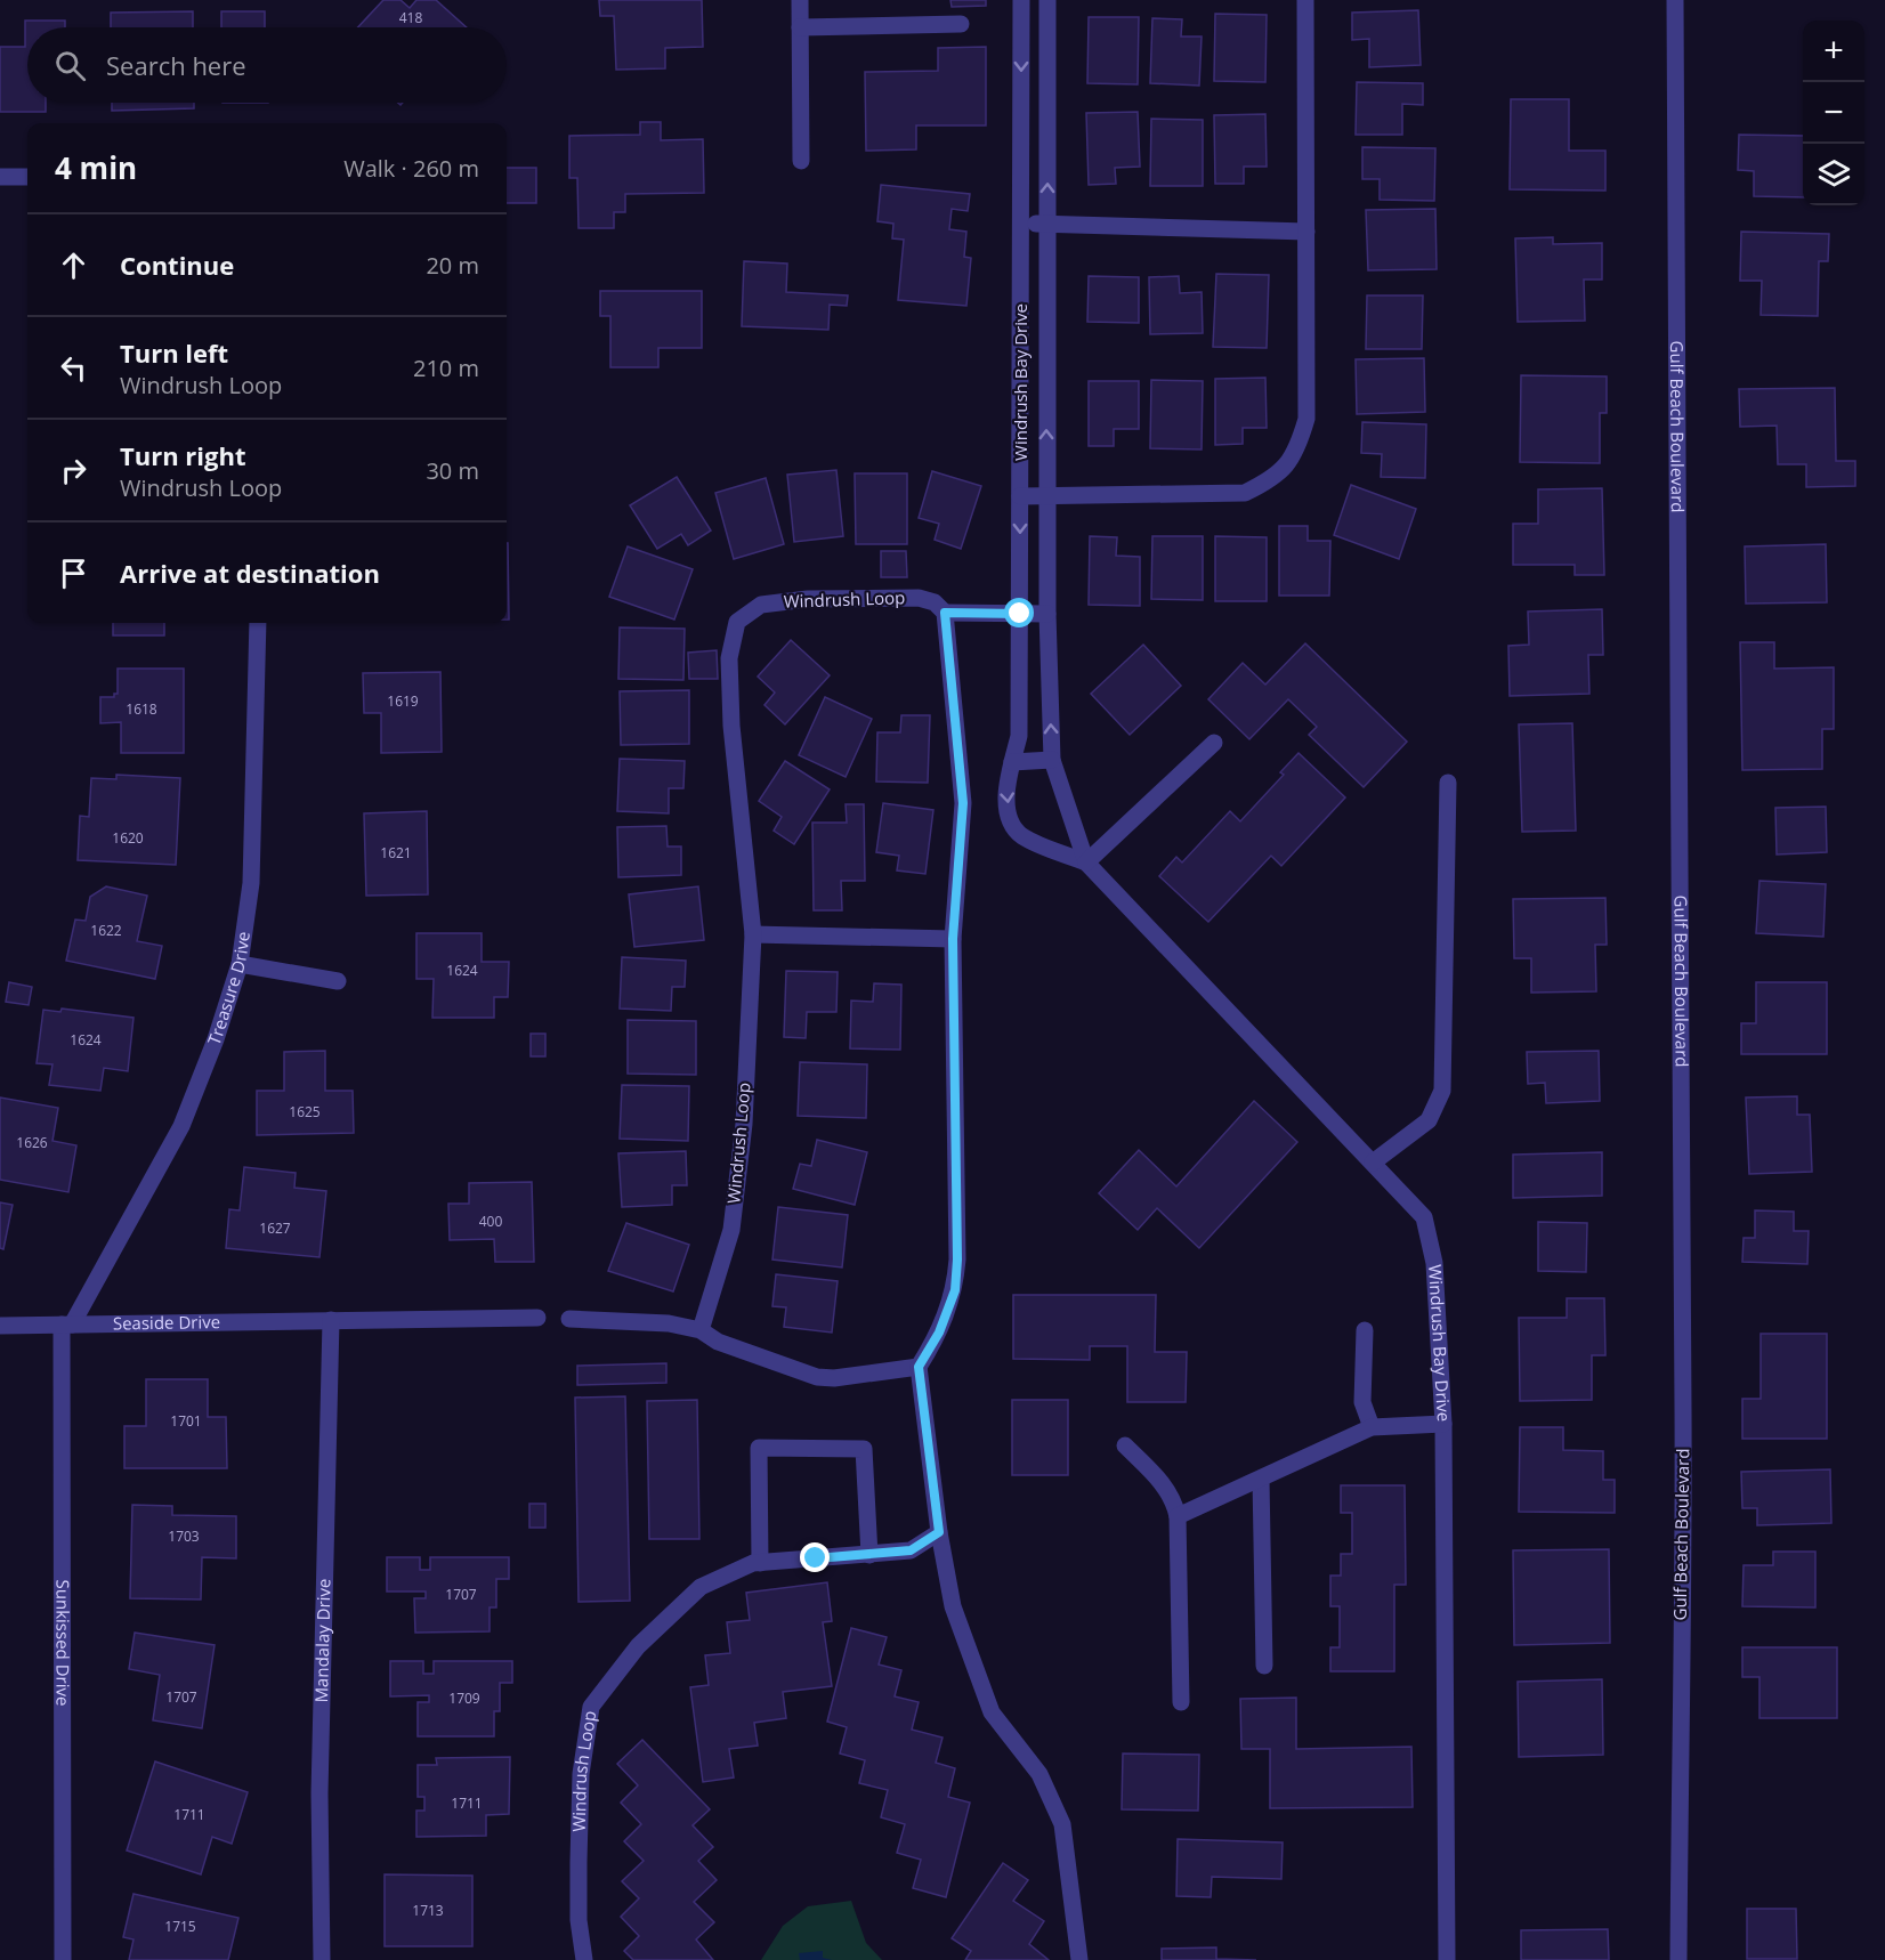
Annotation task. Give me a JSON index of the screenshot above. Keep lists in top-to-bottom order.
{
  "streets": {
    "street": [
      "Windrush Bay Drive",
      "Gulf Beach Boulevard",
      "Windrush Loop",
      "Treasure Drive",
      "Seaside Drive",
      "Mandalay Drive",
      "Sunkissed Drive"
    ]
  },
  "crossings": [
    ["Treasure Drive", "Seaside Drive"],
    ["Treasure Drive", "Sunkissed Drive"],
    ["Seaside Drive", "Mandalay Drive"],
    ["Seaside Drive", "Sunkissed Drive"]
  ],
  "house_numbers": [
    "418",
    "1619",
    "1618",
    "1620",
    "1621",
    "1622",
    "1624",
    "1624",
    "1625",
    "1626",
    "400",
    "1627",
    "1701",
    "1703",
    "1707",
    "1707",
    "1709",
    "1711",
    "1711",
    "1713",
    "1715"
  ],
  "page": {
    "map_buttons": ["+", "−"],
    "search": "Search here",
    "heading": ["4 min", "Walk · 260 m"],
    "list": [
      ["Continue", "20 m"],
      ["Turn left", "Windrush Loop", "210 m"],
      ["Turn right", "Windrush Loop", "30 m"],
      "Arrive at destination"
    ]
  }
}
